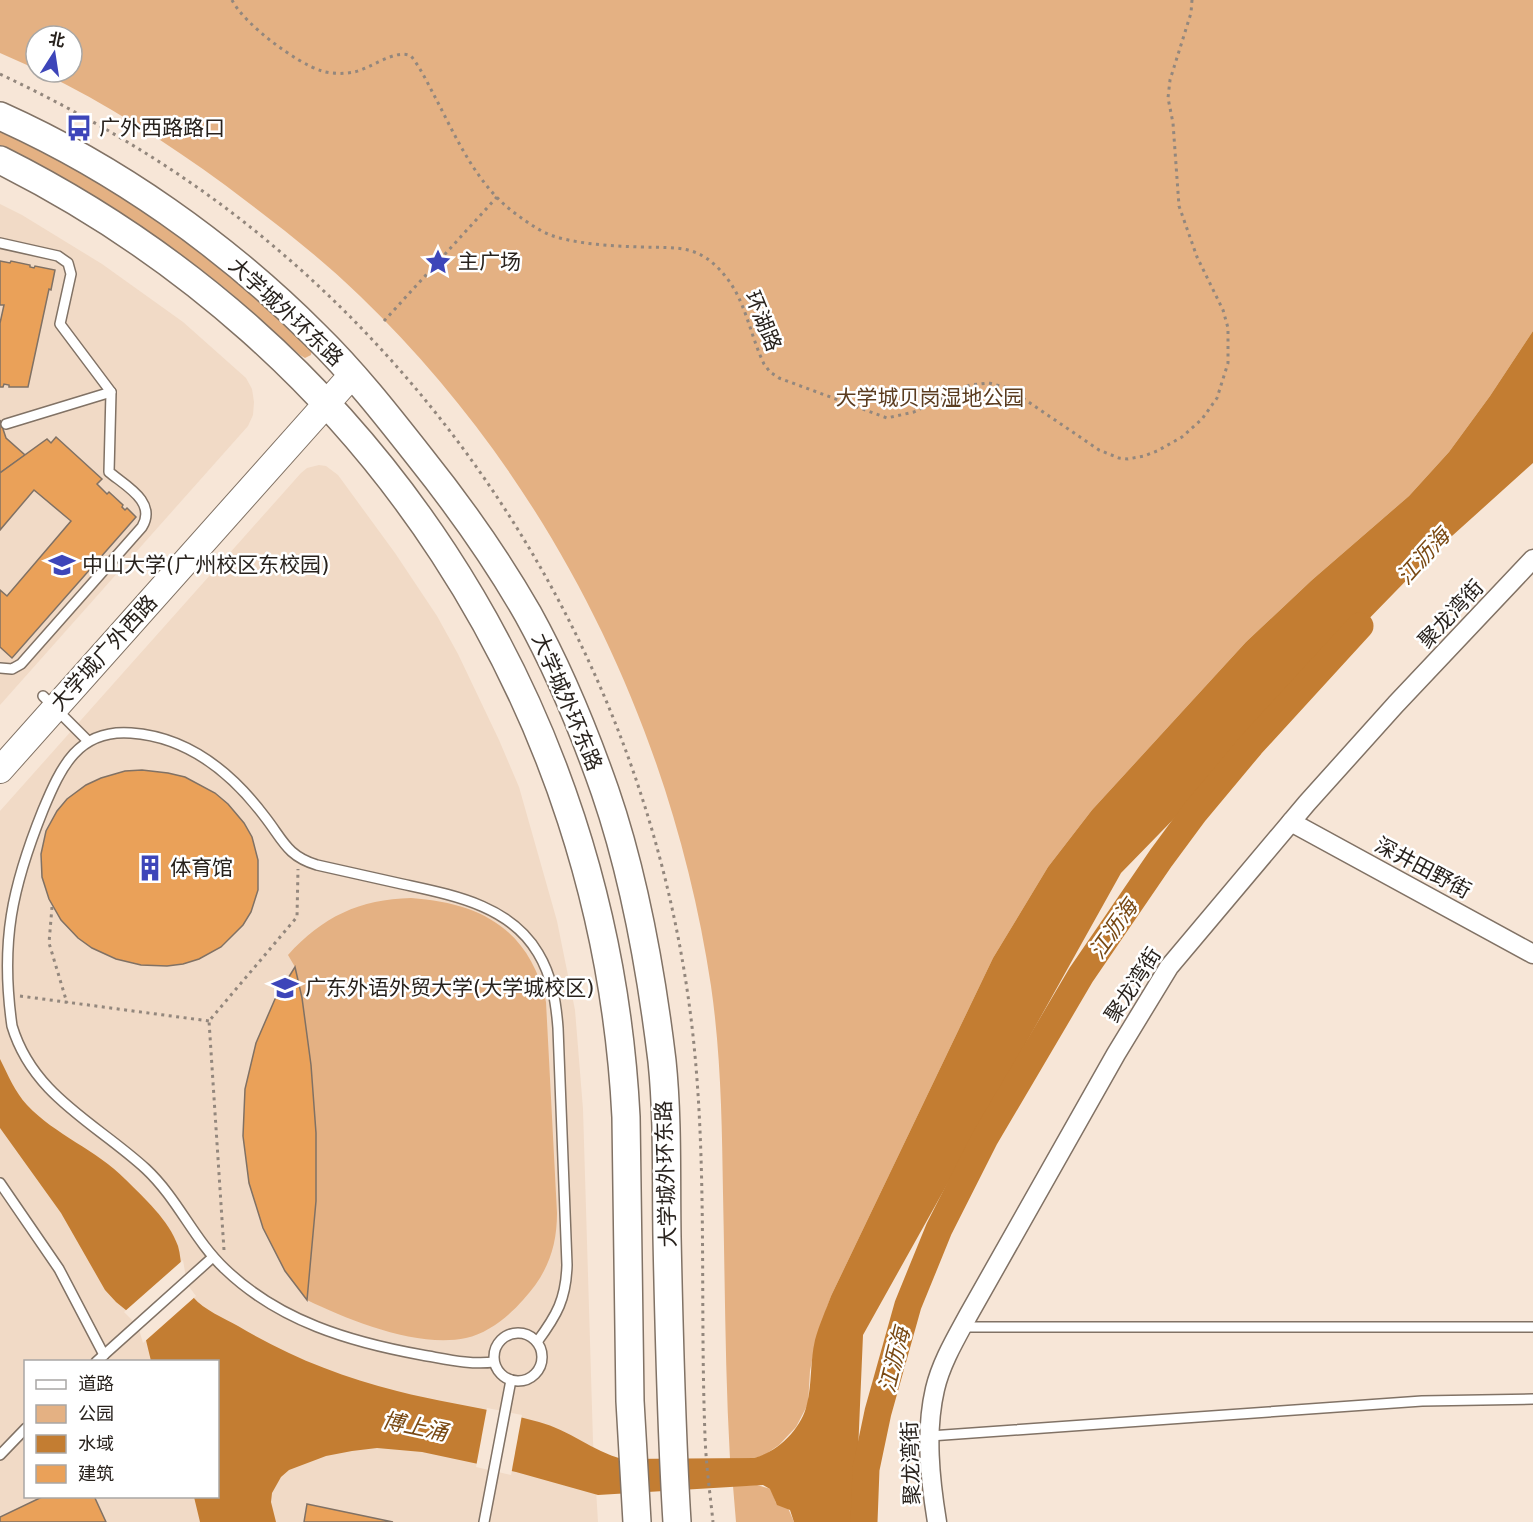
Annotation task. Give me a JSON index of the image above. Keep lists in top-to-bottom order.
{
  "streets": {
    "main road": ["大学城外环东路", "大学城广外西路"],
    "street": ["聚龙湾街", "深井田野街"],
    "path": ["环湖路"]
  },
  "crossings": [
    ["大学城外环东路", "大学城广外西路"],
    ["聚龙湾街", "深井田野街"]
  ],
  "water": ["江沥海", "博上涌"],
  "parks": ["大学城贝岗湿地公园"],
  "places": {
    "bus stop": ["广外西路路口"],
    "place": ["主广场"],
    "school or university": ["中山大学(广州校区东校园)", "广东外语外贸大学(大学城校区)"],
    "building": ["体育馆"]
  },
  "legend": [
    "道路",
    "公园",
    "水域",
    "建筑"
  ],
  "north": "top"
}
